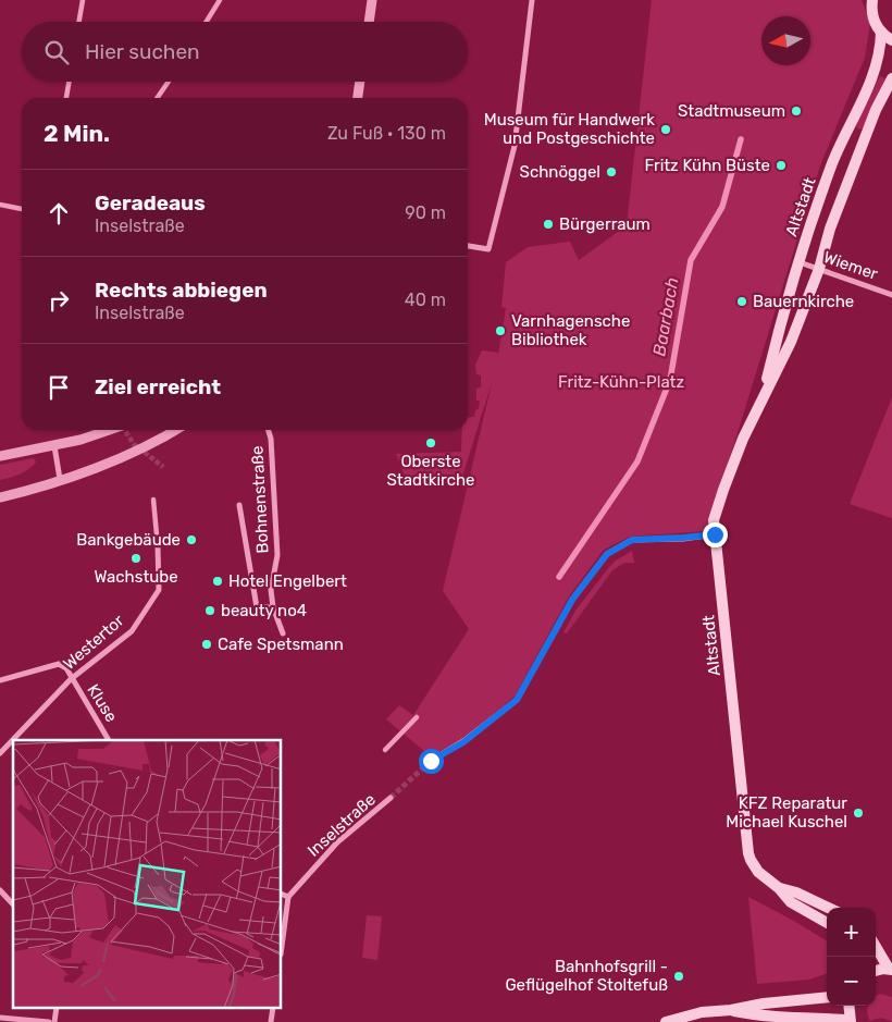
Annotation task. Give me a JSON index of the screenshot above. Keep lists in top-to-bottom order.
{
  "streets": {
    "main road": ["Altstadt"],
    "street": [
      "Wiemer",
      "Bohnenstraße",
      "Westertor",
      "Kluse",
      "Inselstraße"
    ]
  },
  "crossings": [
    ["Altstadt", "Wiemer"],
    ["Westertor", "Kluse"]
  ],
  "water": ["Baarbach"],
  "parks": ["Fritz-Kühn-Platz"],
  "places": [
    "Stadtmuseum",
    "Museum für Handwerk und Postgeschichte",
    "Fritz Kühn Büste",
    "Schnöggel",
    "Bürgerraum",
    "Bauernkirche",
    "Varnhagensche Bibliothek",
    "Oberste Stadtkirche",
    "Bankgebäude",
    "Wachstube",
    "Hotel Engelbert",
    "beauty no4",
    "Cafe Spetsmann",
    "KFZ Reparatur Michael Kuschel",
    "Bahnhofsgrill - Geflügelhof Stoltefuß"
  ],
  "north": "left",
  "page": {
    "search": "Hier suchen",
    "heading": ["2 Min.", "Zu Fuß · 130 m"],
    "list": [
      ["Geradeaus", "Inselstraße", "90 m"],
      ["Rechts abbiegen", "Inselstraße", "40 m"],
      "Ziel erreicht"
    ],
    "map_buttons": ["+", "−"]
  }
}
